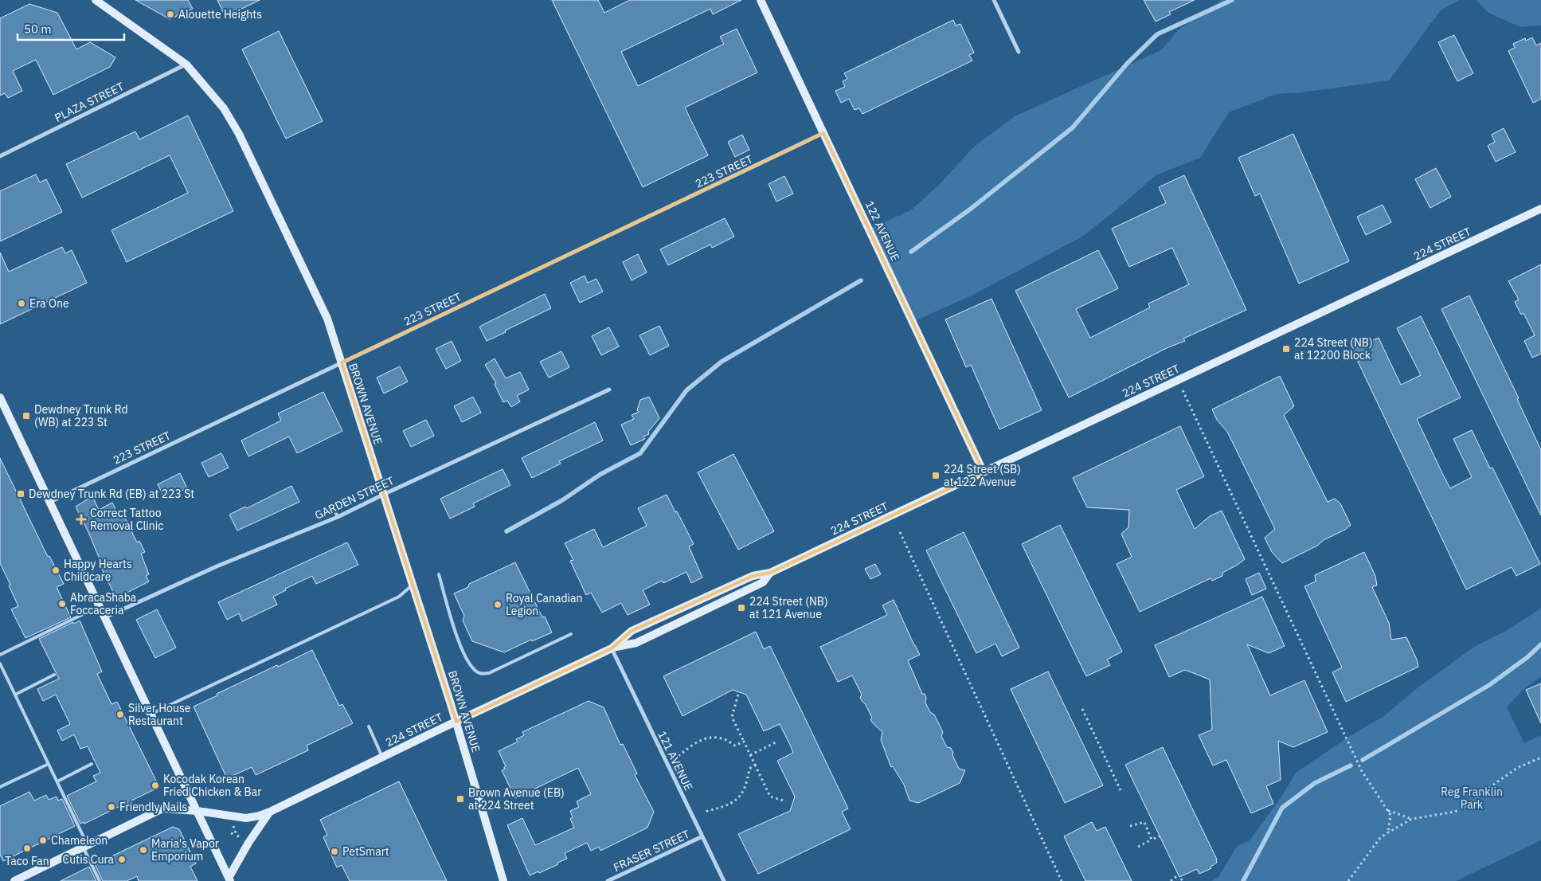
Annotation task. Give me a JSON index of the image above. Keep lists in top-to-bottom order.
{
  "streets": {
    "street": [
      "PLAZA STREET",
      "223 STREET",
      "122 AVENUE",
      "224 STREET",
      "BROWN AVENUE",
      "GARDEN STREET",
      "121 AVENUE",
      "FRASER STREET"
    ]
  },
  "crossings": [
    ["PLAZA STREET", "BROWN AVENUE"],
    ["223 STREET", "122 AVENUE"],
    ["223 STREET", "BROWN AVENUE"],
    ["122 AVENUE", "224 STREET"],
    ["224 STREET", "BROWN AVENUE"],
    ["224 STREET", "121 AVENUE"],
    ["BROWN AVENUE", "GARDEN STREET"],
    ["121 AVENUE", "FRASER STREET"]
  ],
  "parks": ["Reg Franklin Park"],
  "places": {
    "other": [
      "Alouette Heights",
      "Era One",
      "Happy Hearts Childcare",
      "AbracaShaba Foccaceria",
      "Royal Canadian Legion",
      "Silver House Restaurant",
      "Kocodak Korean Fried Chicken & Bar",
      "Friendly Nails",
      "Chameleon",
      "Taco Fan",
      "Maria's Vapor Emporium",
      "PetSmart",
      "Cutis Cura"
    ],
    "transit": [
      "224 Street (NB) at 12200 Block",
      "Dewdney Trunk Rd (WB) at 223 St",
      "224 Street (SB) at 122 Avenue",
      "Dewdney Trunk Rd (EB) at 223 St",
      "224 Street (NB) at 121 Avenue",
      "Brown Avenue (EB) at 224 Street"
    ],
    "health": ["Correct Tattoo Removal Clinic"]
  },
  "scale_bar": "50 m"
}
